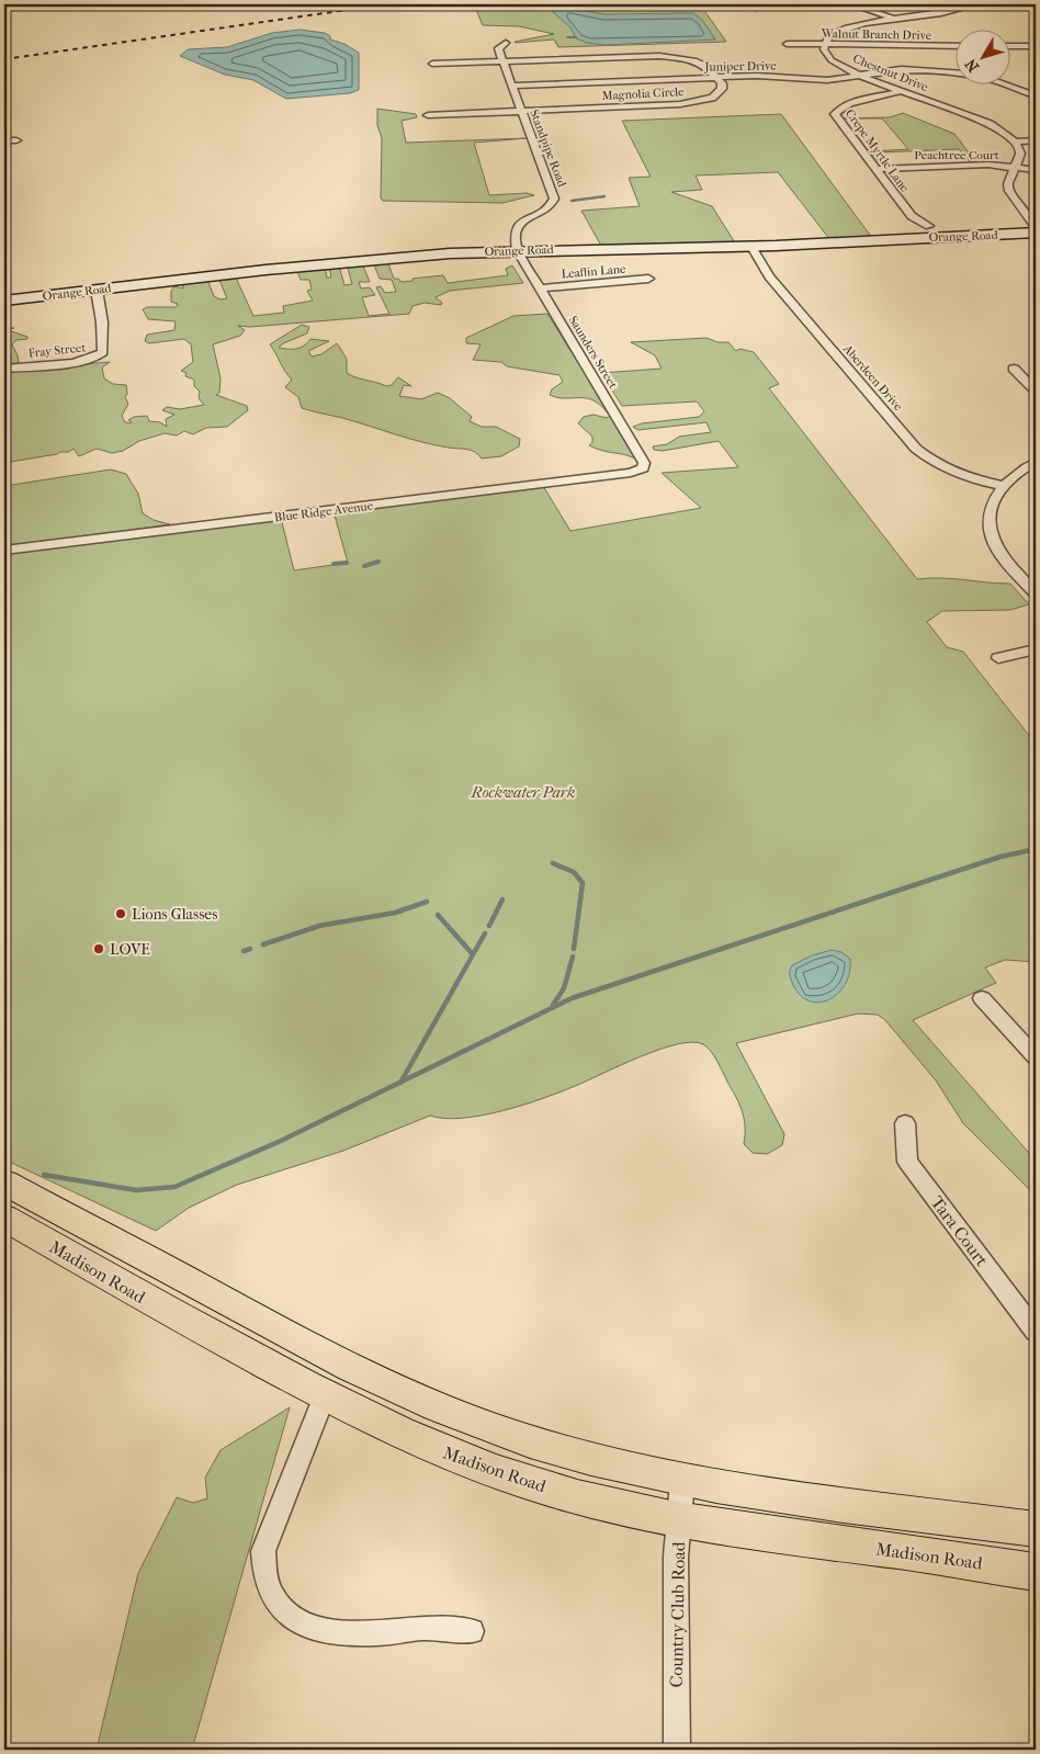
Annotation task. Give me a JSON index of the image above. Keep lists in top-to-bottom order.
{
  "streets": {
    "main road": ["Orange Road", "Madison Road"],
    "street": [
      "Walnut Branch Drive",
      "Juniper Drive",
      "Chestnut Drive",
      "Magnolia Circle",
      "Standpipe Road",
      "Crepe Myrtle Lane",
      "Peachtree Court",
      "Leaflin Lane",
      "Fray Street",
      "Saunders Street",
      "Aberdeen Drive",
      "Blue Ridge Avenue",
      "Tara Court",
      "Country Club Road"
    ]
  },
  "crossings": [
    ["Walnut Branch Drive", "Chestnut Drive"],
    ["Juniper Drive", "Chestnut Drive"],
    ["Juniper Drive", "Magnolia Circle"],
    ["Juniper Drive", "Standpipe Road"],
    ["Chestnut Drive", "Crepe Myrtle Lane"],
    ["Magnolia Circle", "Standpipe Road"],
    ["Standpipe Road", "Orange Road"],
    ["Standpipe Road", "Saunders Street"],
    ["Crepe Myrtle Lane", "Peachtree Court"],
    ["Orange Road", "Fray Street"],
    ["Orange Road", "Saunders Street"],
    ["Orange Road", "Aberdeen Drive"],
    ["Leaflin Lane", "Saunders Street"],
    ["Saunders Street", "Blue Ridge Avenue"],
    ["Madison Road", "Country Club Road"]
  ],
  "parks": ["Rockwater Park"],
  "places": ["Lions Glasses", "LOVE"],
  "north": "bottom left"
}
